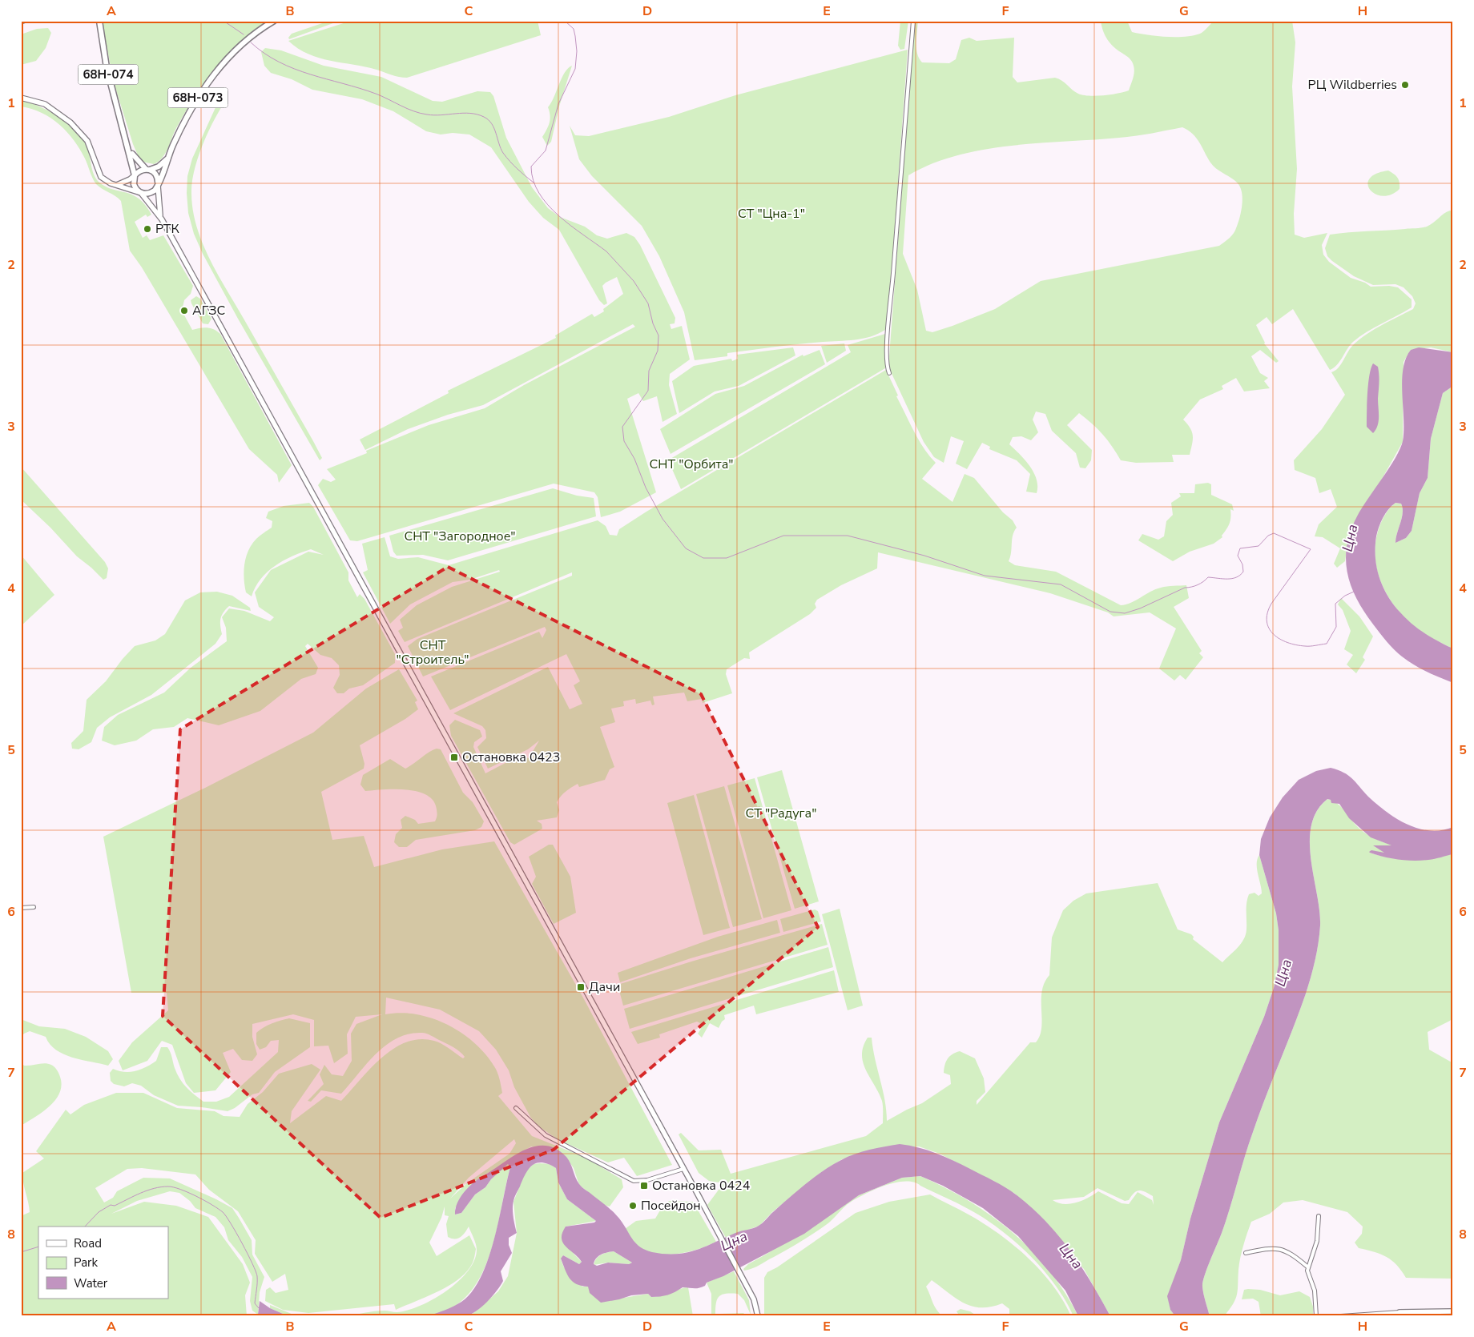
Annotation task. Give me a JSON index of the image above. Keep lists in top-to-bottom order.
{
  "streets": {
    "main road": ["68Н-074", "68Н-073"]
  },
  "crossings": [
    ["68Н-074", "68Н-073"]
  ],
  "water": ["Цна"],
  "parks": [
    "СТ \"Цна-1\"",
    "CНТ \"Орбита\"",
    "СНТ \"Загородное\"",
    "CНТ \"Строитель\"",
    "СТ \"Радуга\""
  ],
  "places": {
    "other": [
      "РЦ Wildberries",
      "РТК",
      "АГЗС",
      "Посейдон"
    ],
    "transit": ["Остановка 0423", "Дачи", "Остановка 0424"]
  },
  "legend": ["Road", "Park", "Water"],
  "grid": {
    "columns": [
      "A",
      "B",
      "C",
      "D",
      "E",
      "F",
      "G",
      "H"
    ],
    "rows": [
      "1",
      "2",
      "3",
      "4",
      "5",
      "6",
      "7",
      "8"
    ]
  }
}
